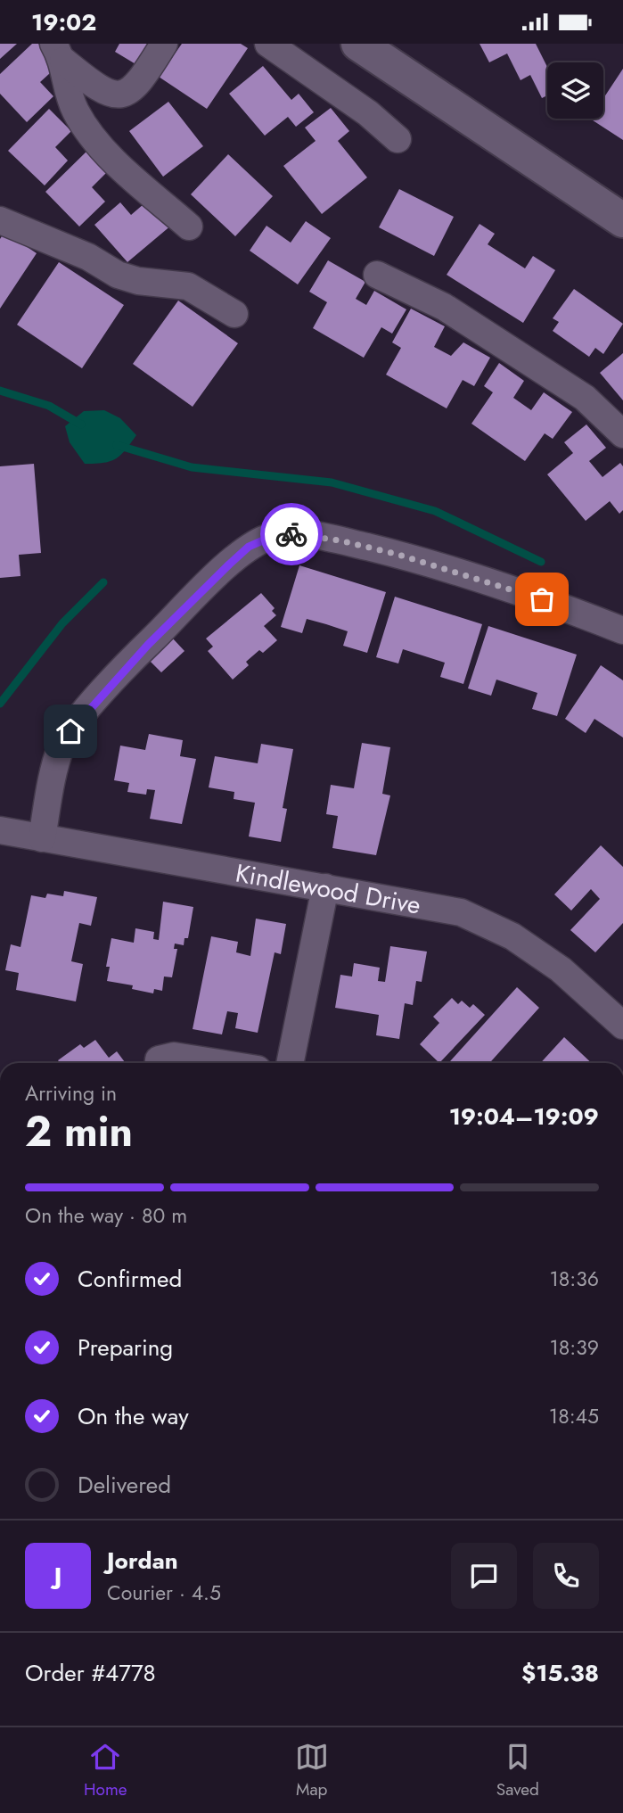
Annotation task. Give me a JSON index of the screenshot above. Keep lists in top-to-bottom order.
{
  "streets": {
    "street": ["Kindlewood Drive"]
  },
  "page": {
    "status": "19:02",
    "heading": ["2 min", "Arriving in", "19:04–19:09"],
    "panel": [
      "Jordan",
      "Courier · 4.5",
      "Order #4778",
      "$15.38"
    ],
    "bar": "On the way · 80 m",
    "list": [
      ["Confirmed", "18:36"],
      ["Preparing", "18:39"],
      ["On the way", "18:45"],
      "Delivered"
    ],
    "round": "J",
    "tabs": ["Home", "Map", "Saved"]
  }
}
